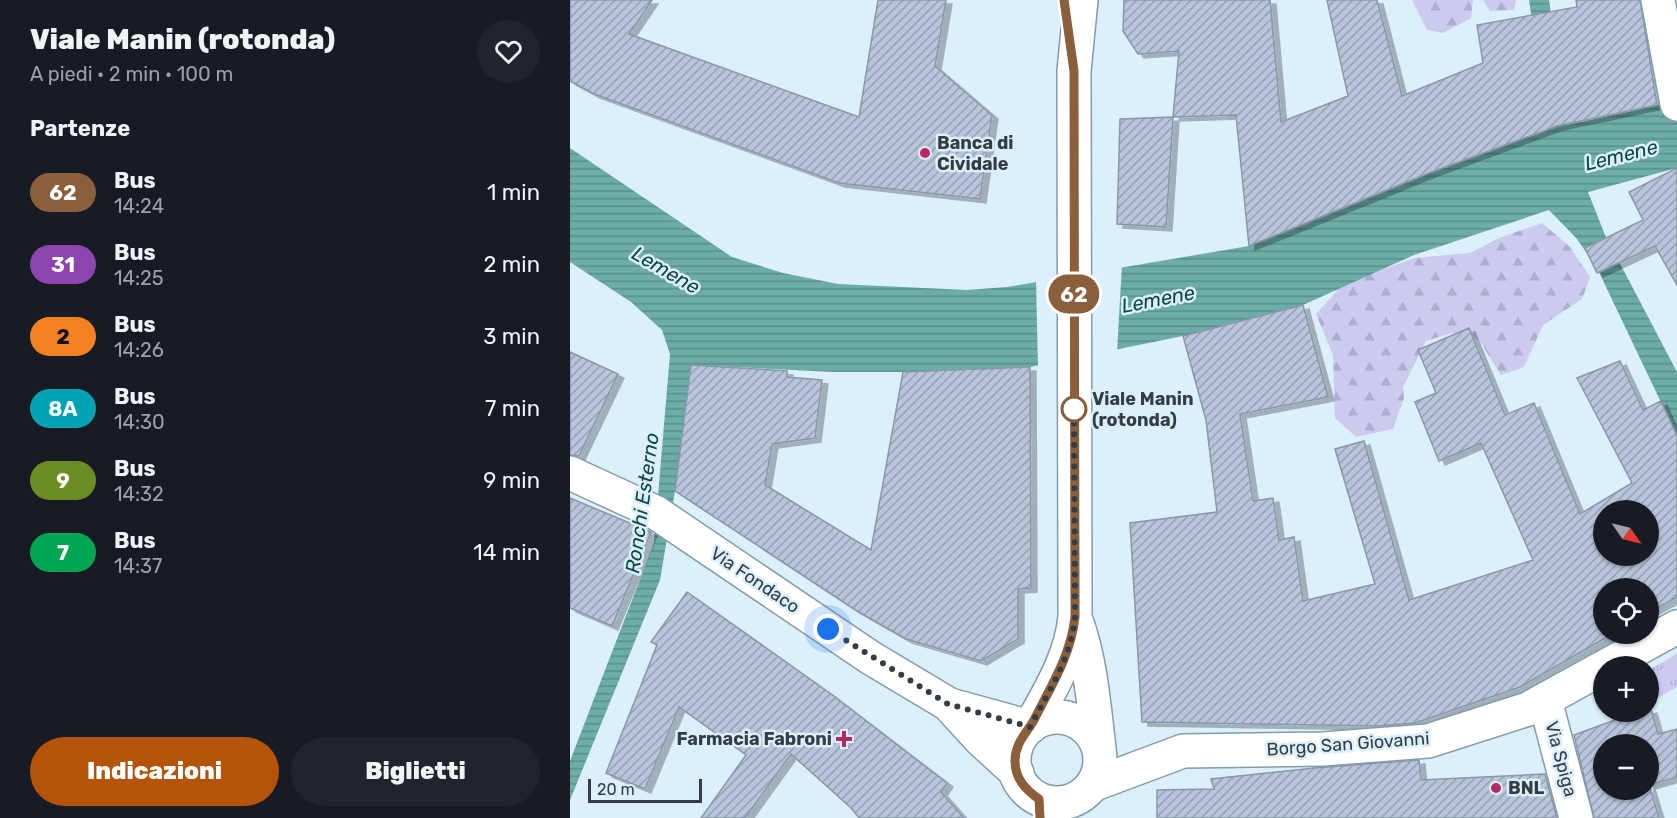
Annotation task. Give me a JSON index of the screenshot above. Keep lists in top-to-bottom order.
{
  "streets": {
    "street": ["Via Fondaco", "Borgo San Giovanni", "Via Spiga"]
  },
  "crossings": [
    ["Via Fondaco", "Borgo San Giovanni"],
    ["Borgo San Giovanni", "Via Spiga"]
  ],
  "water": ["Lemene", "Ronchi Esterno"],
  "places": {
    "other": ["Banca di Cividale", "Viale Manin (rotonda)", "BNL"],
    "health": ["Farmacia Fabroni"]
  },
  "lines": ["bus line 62"],
  "scale_bar": "20 m",
  "north": "bottom right",
  "page": {
    "heading": [
      ["Viale Manin (rotonda)", "A piedi · 2 min · 100 m"],
      "Partenze"
    ],
    "on_map": "62",
    "list": [
      {
        "mark": "62",
        "name": "Bus",
        "note": "14:24",
        "value": "1 min"
      },
      {
        "mark": "31",
        "name": "Bus",
        "note": "14:25",
        "value": "2 min"
      },
      {
        "mark": "2",
        "name": "Bus",
        "note": "14:26",
        "value": "3 min"
      },
      {
        "mark": "8A",
        "name": "Bus",
        "note": "14:30",
        "value": "7 min"
      },
      {
        "mark": "9",
        "name": "Bus",
        "note": "14:32",
        "value": "9 min"
      },
      {
        "mark": "7",
        "name": "Bus",
        "note": "14:37",
        "value": "14 min"
      }
    ],
    "map_buttons": ["+", "−"],
    "buttons": ["Indicazioni", "Biglietti"],
    "scale": "20 m"
  }
}
